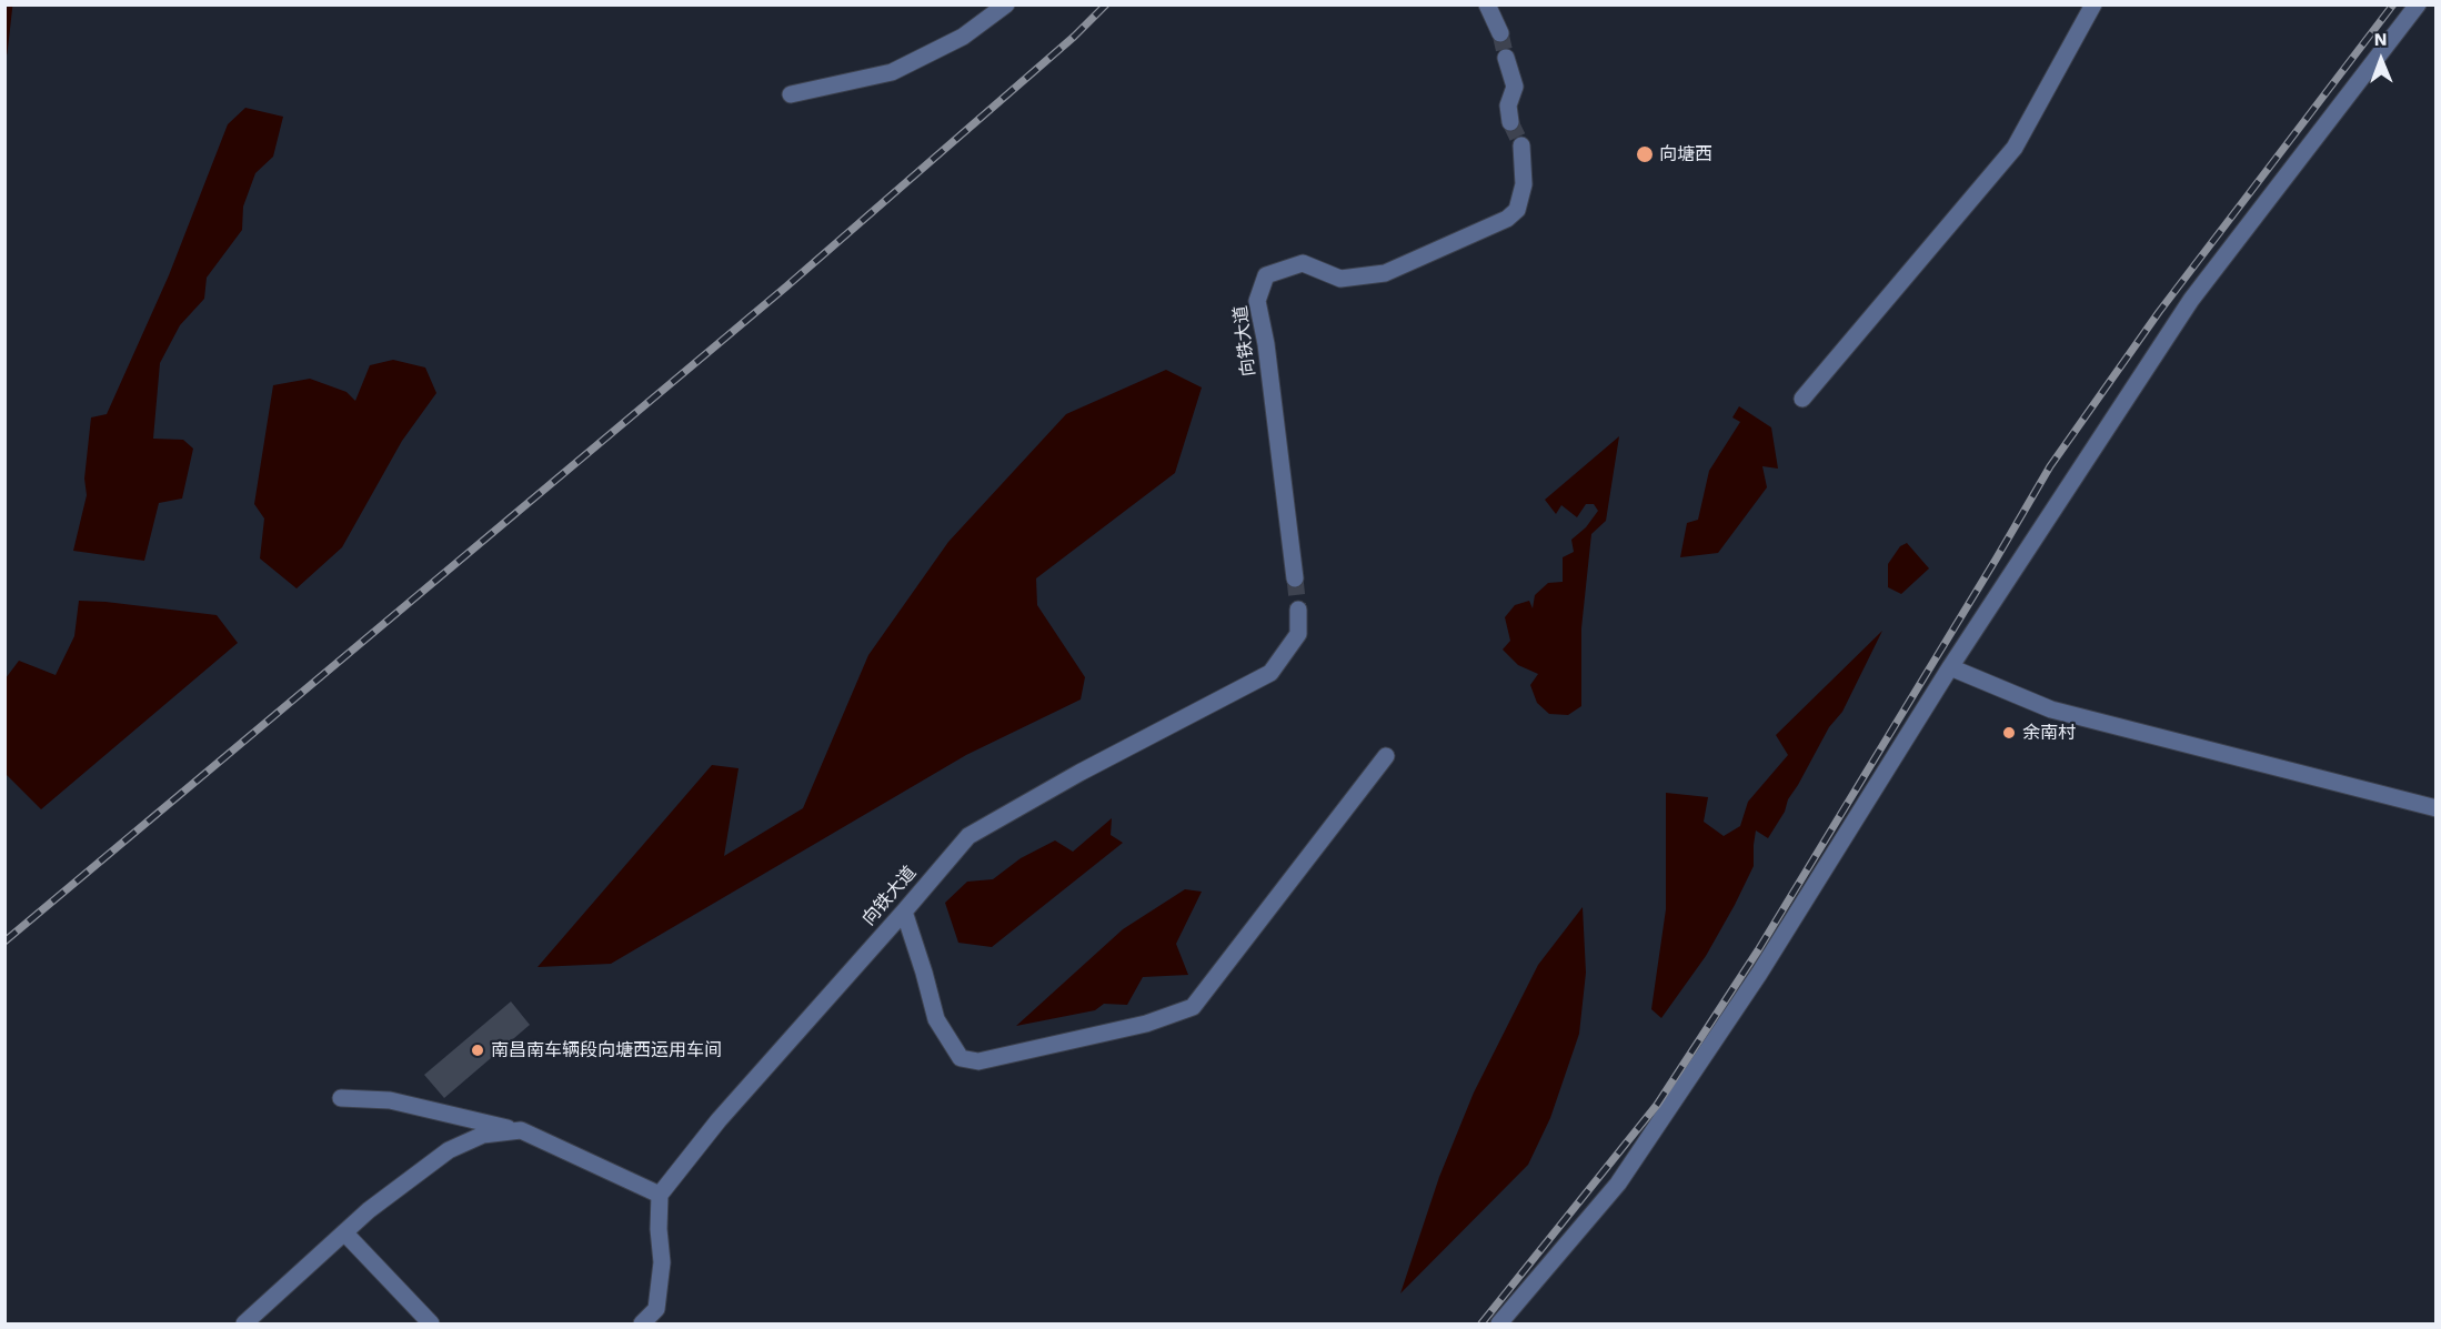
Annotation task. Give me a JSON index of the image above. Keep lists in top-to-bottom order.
{
  "streets": {
    "street": ["向铁大道"]
  },
  "places": ["向塘西", "余南村", "南昌南车辆段向塘西运用车间"],
  "north": "top"
}
